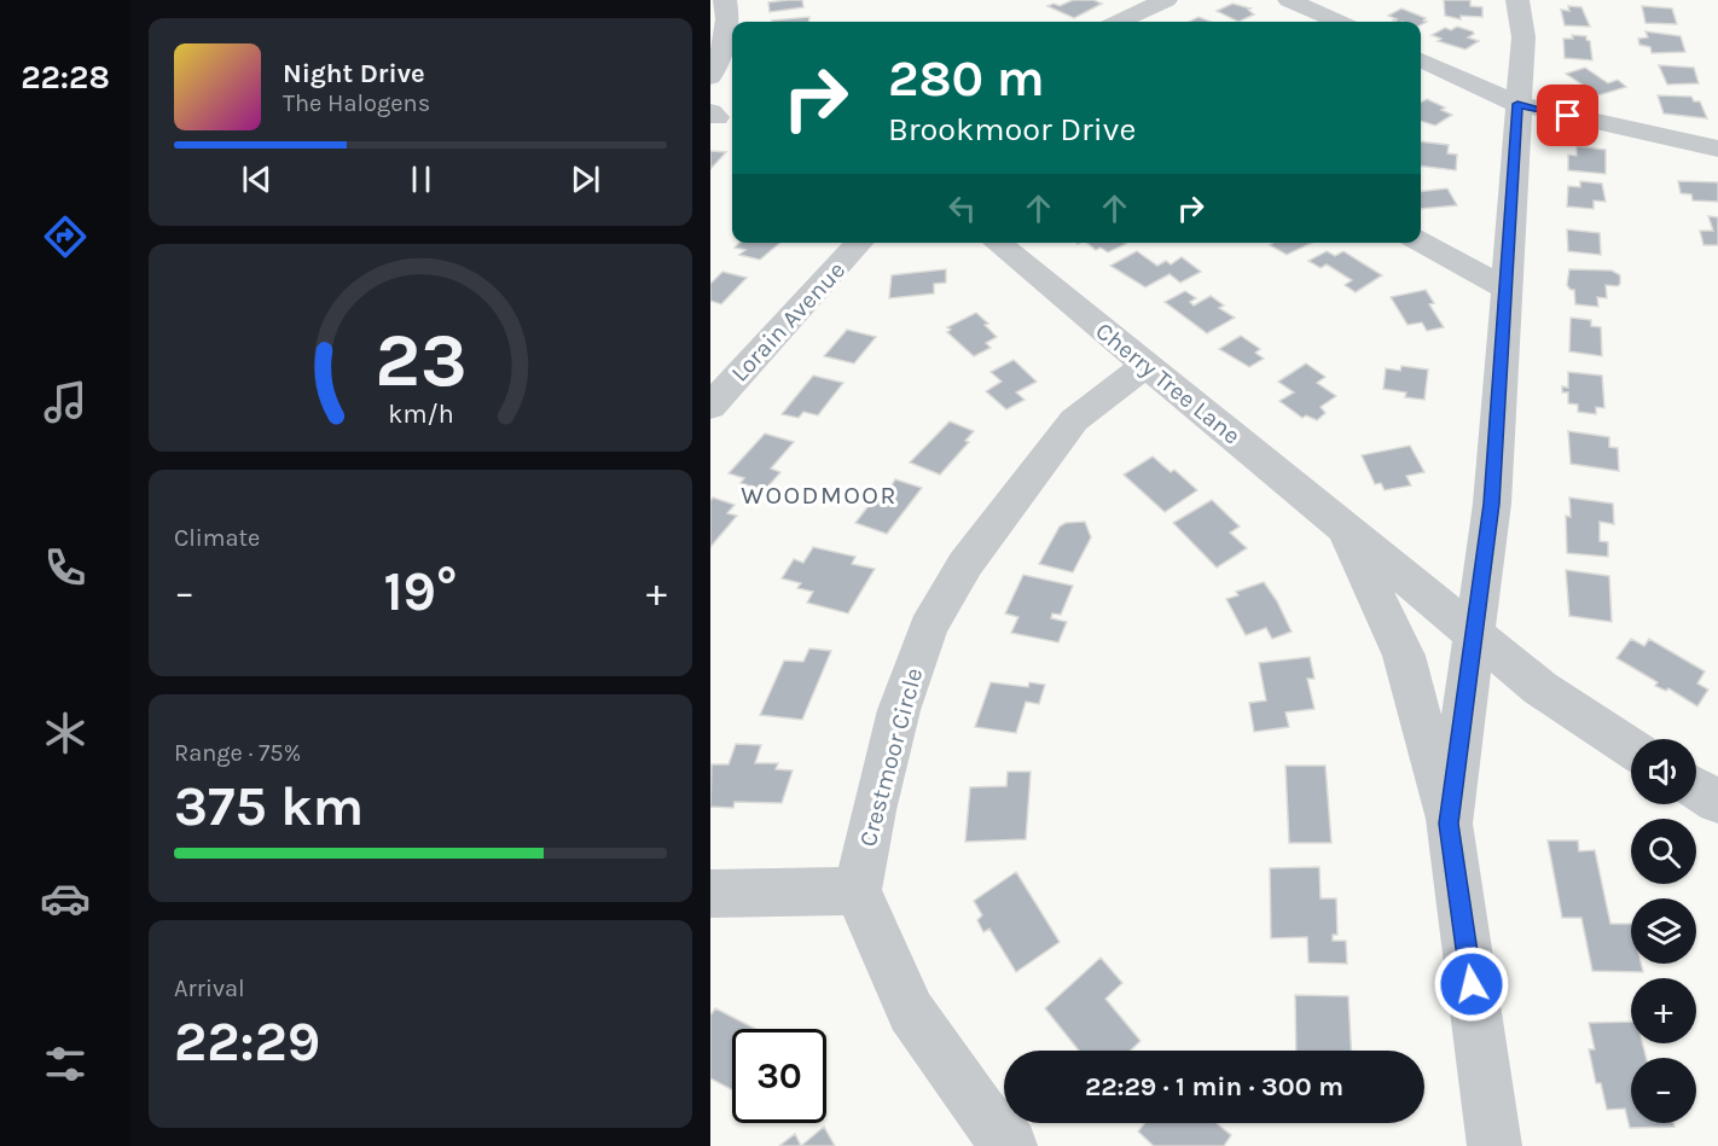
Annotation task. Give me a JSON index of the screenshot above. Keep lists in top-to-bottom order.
{
  "streets": {
    "street": ["Lorain Avenue", "Cherry Tree Lane", "Crestmoor Circle"]
  },
  "crossings": [
    ["Cherry Tree Lane", "Crestmoor Circle"]
  ],
  "districts": ["WOODMOOR"],
  "page": {
    "tabs": "22:28",
    "turn": ["280 m", "Brookmoor Drive"],
    "song": ["Night Drive", "The Halogens"],
    "tile": [
      "Climate",
      ["Range · 75%", "375 km"],
      ["Arrival", "22:29"]
    ],
    "heat": ["−", "19°", "+"],
    "map_buttons": ["+", "−"],
    "limit": "30",
    "trip": "22:29 · 1 min · 300 m",
    "gauge": ["23", "km/h"]
  }
}
